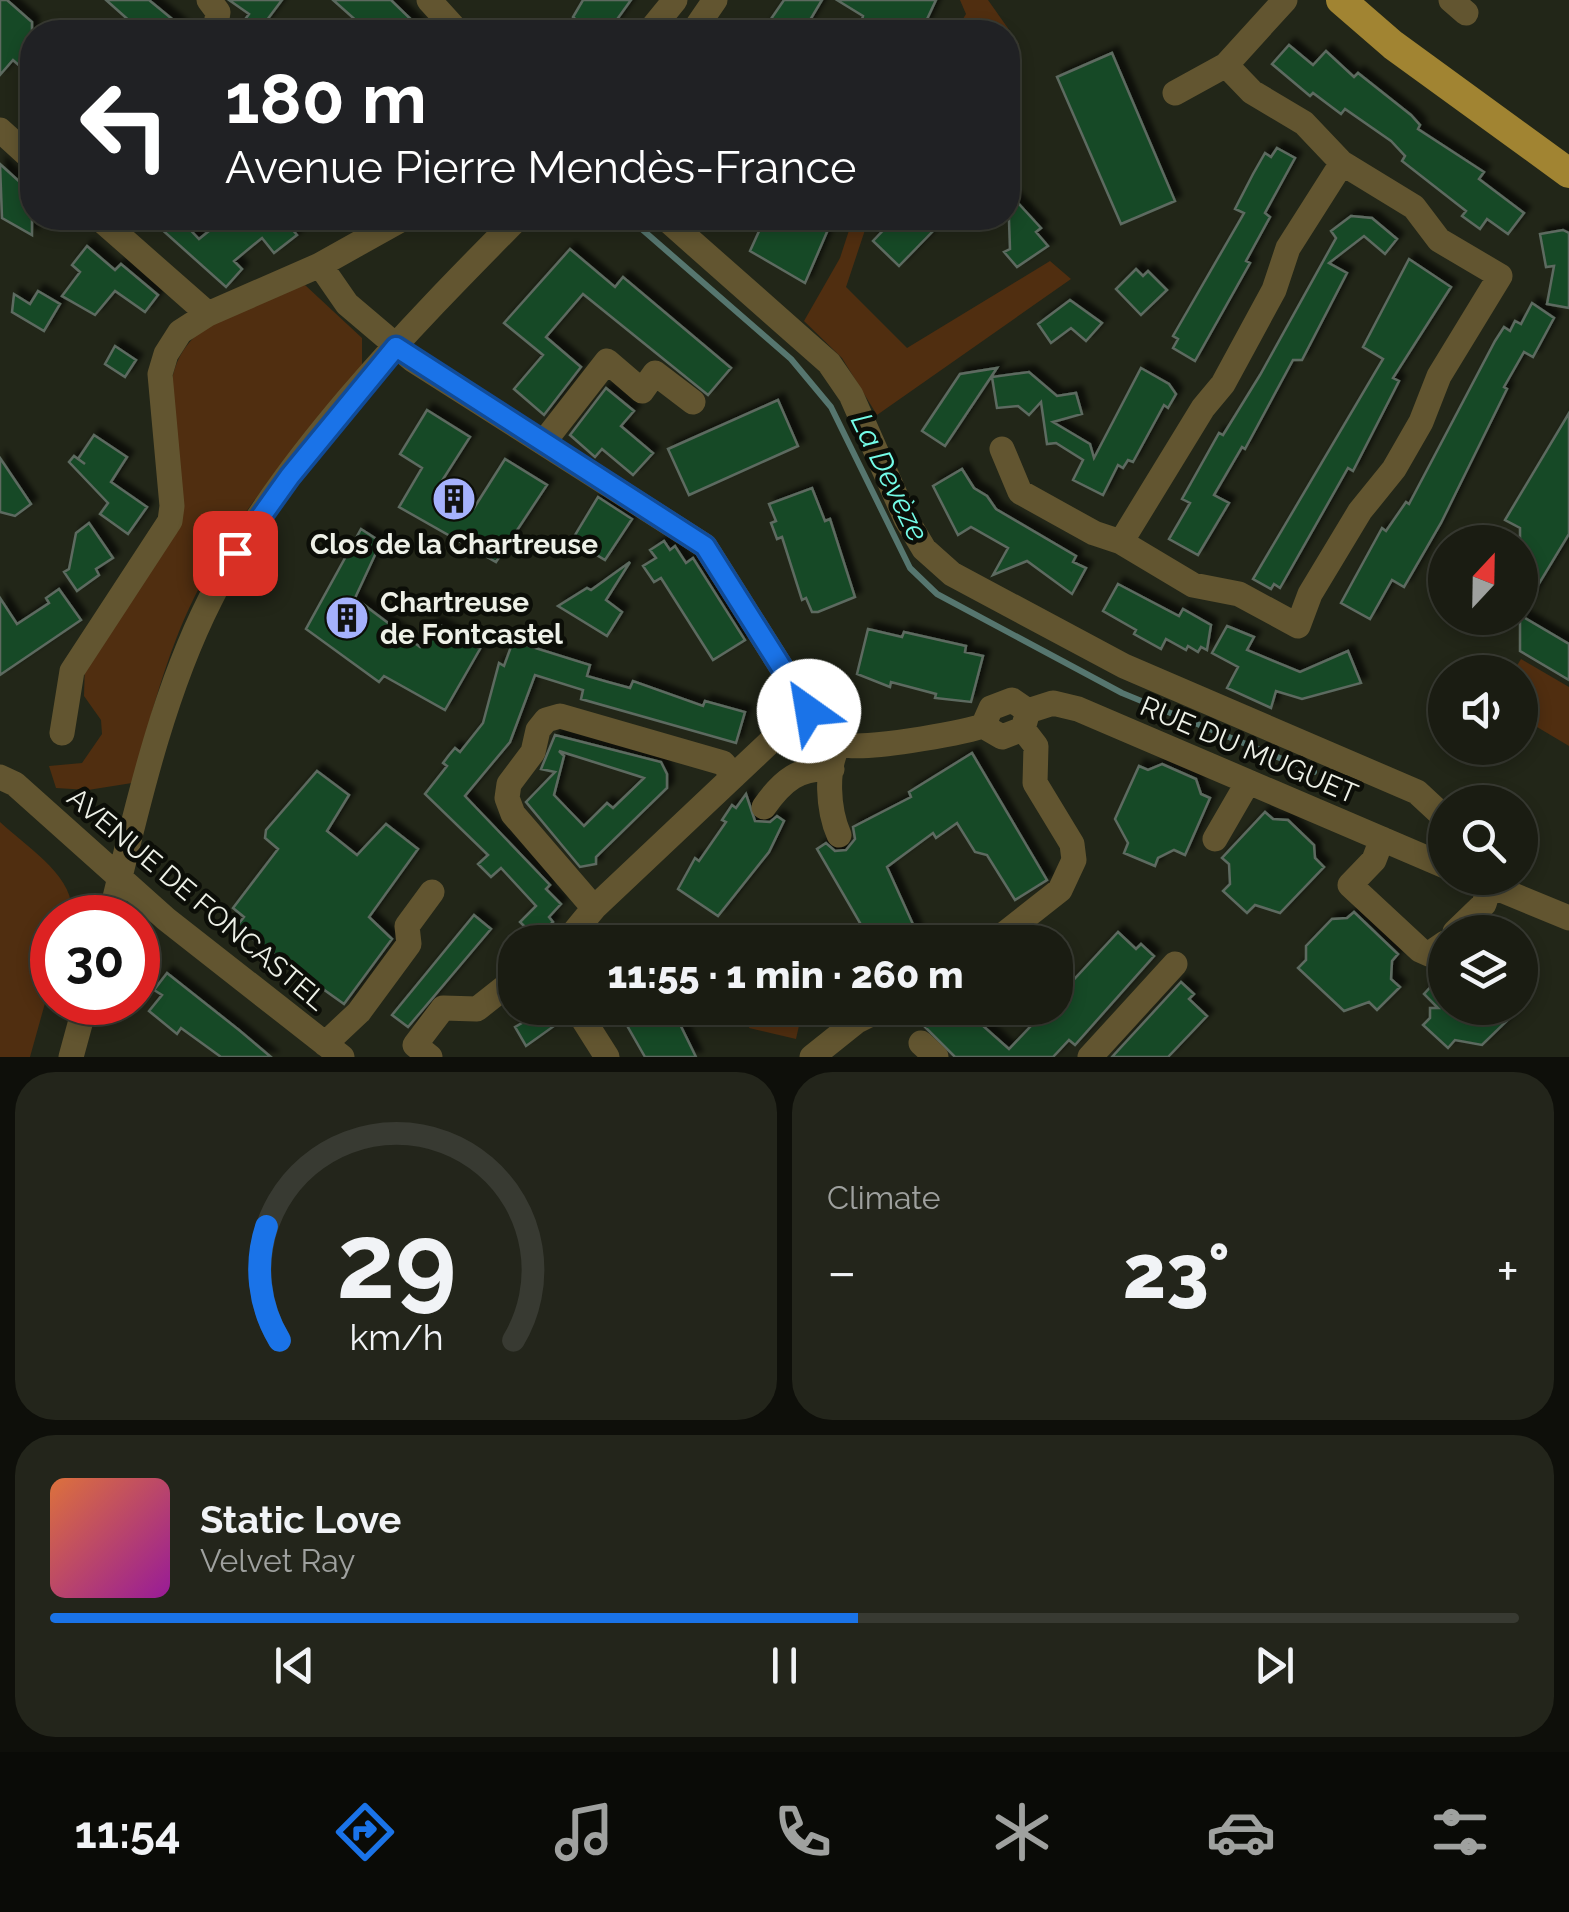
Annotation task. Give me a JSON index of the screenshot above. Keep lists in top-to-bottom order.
{
  "streets": {
    "street": ["RUE DU MUGUET", "AVENUE DE FONCASTEL"]
  },
  "water": ["La Devèze"],
  "places": {
    "building": ["Clos de la Chartreuse", "Chartreuse de Fontcastel"]
  },
  "north": "top",
  "page": {
    "turn": ["180 m", "Avenue Pierre Mendès-France"],
    "limit": "30",
    "trip": "11:55 · 1 min · 260 m",
    "tile": "Climate",
    "heat": ["−", "23°", "+"],
    "song": ["Static Love", "Velvet Ray"],
    "tabs": "11:54",
    "gauge": ["29", "km/h"]
  }
}
